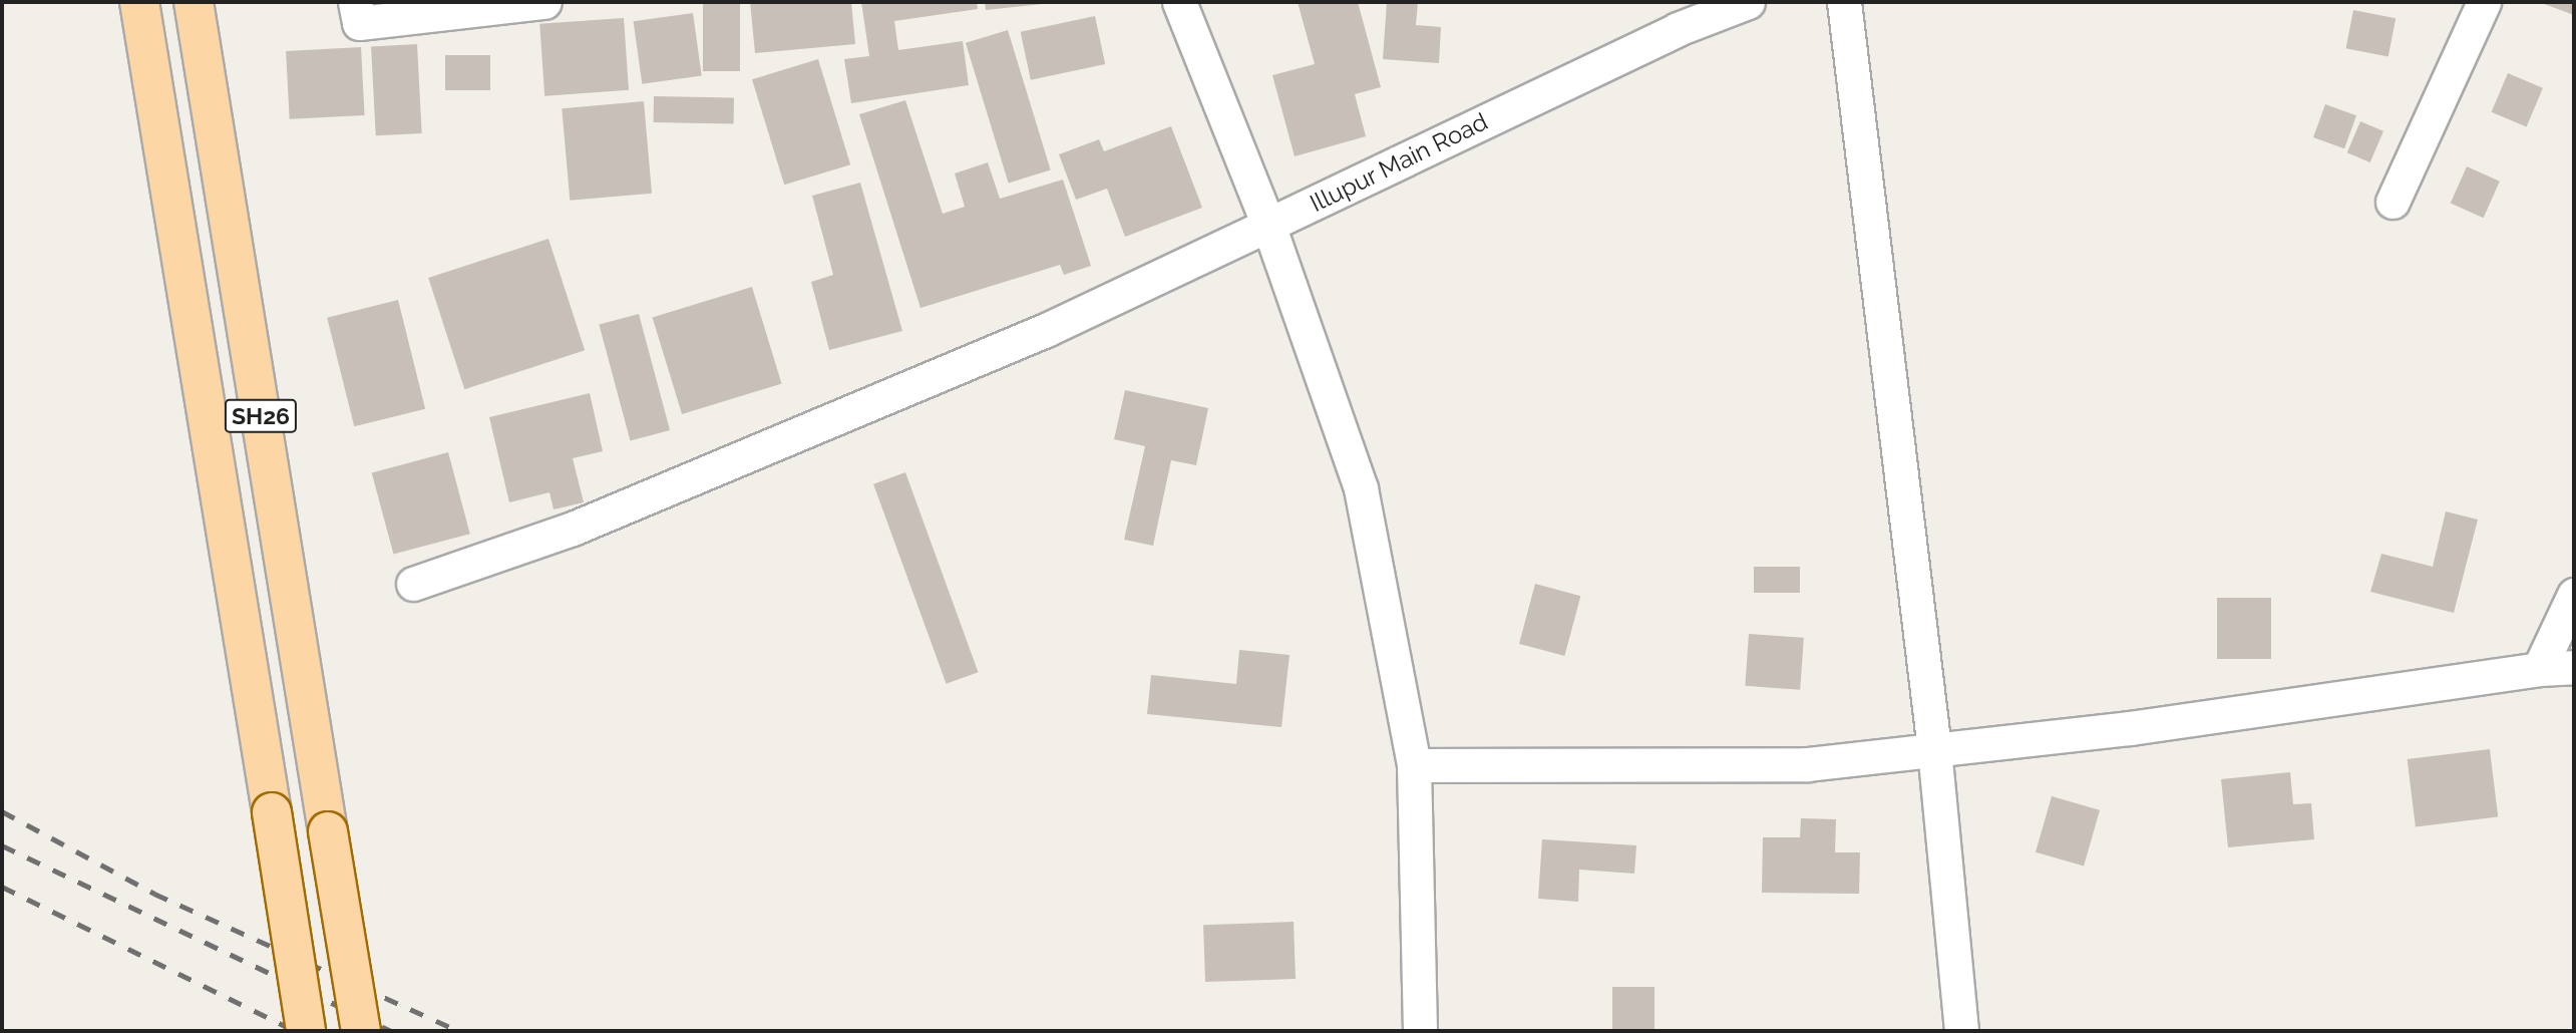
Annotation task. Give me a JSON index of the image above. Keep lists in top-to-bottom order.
{
  "streets": {
    "main road": ["SH26"],
    "street": ["Illupur Main Road"]
  }
}
